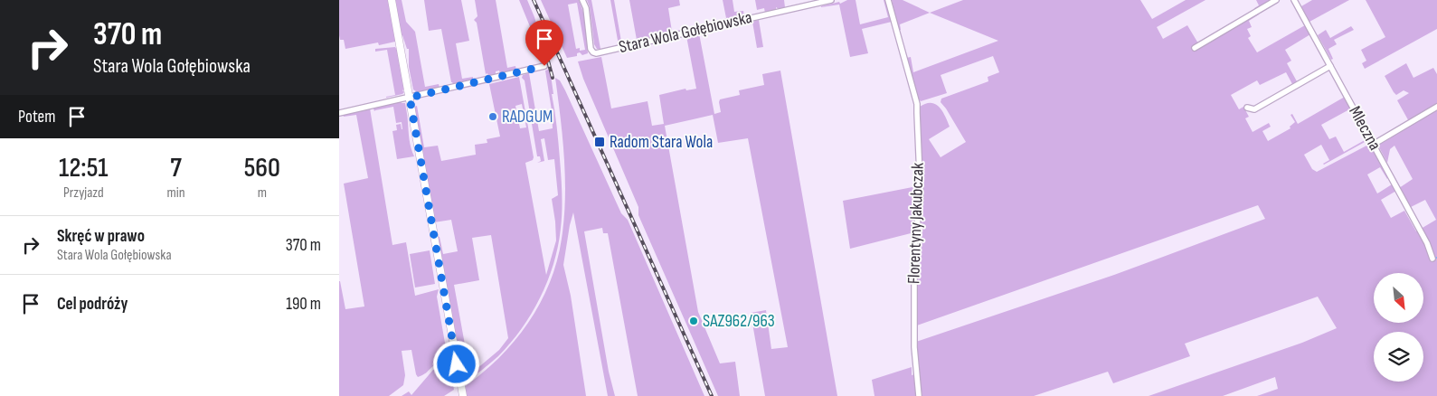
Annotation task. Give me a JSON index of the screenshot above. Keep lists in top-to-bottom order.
{
  "streets": {
    "street": ["Stara Wola Gołębiowska", "Mleczna", "Florentyny Jakubczak"]
  },
  "places": {
    "other": ["RADGUM", "SAZ962/963"],
    "transit": ["Radom Stara Wola"]
  },
  "north": "bottom right",
  "page": {
    "turn": ["370 m", "Stara Wola Gołębiowska"],
    "then": "Potem",
    "eta": [
      "12:51",
      "Przyjazd",
      "7",
      "min",
      "560",
      "m"
    ],
    "list": [
      {
        "name": "Skręć w prawo",
        "note": "Stara Wola Gołębiowska",
        "value": "370 m"
      },
      {
        "name": "Cel podróży",
        "value": "190 m"
      }
    ]
  }
}
